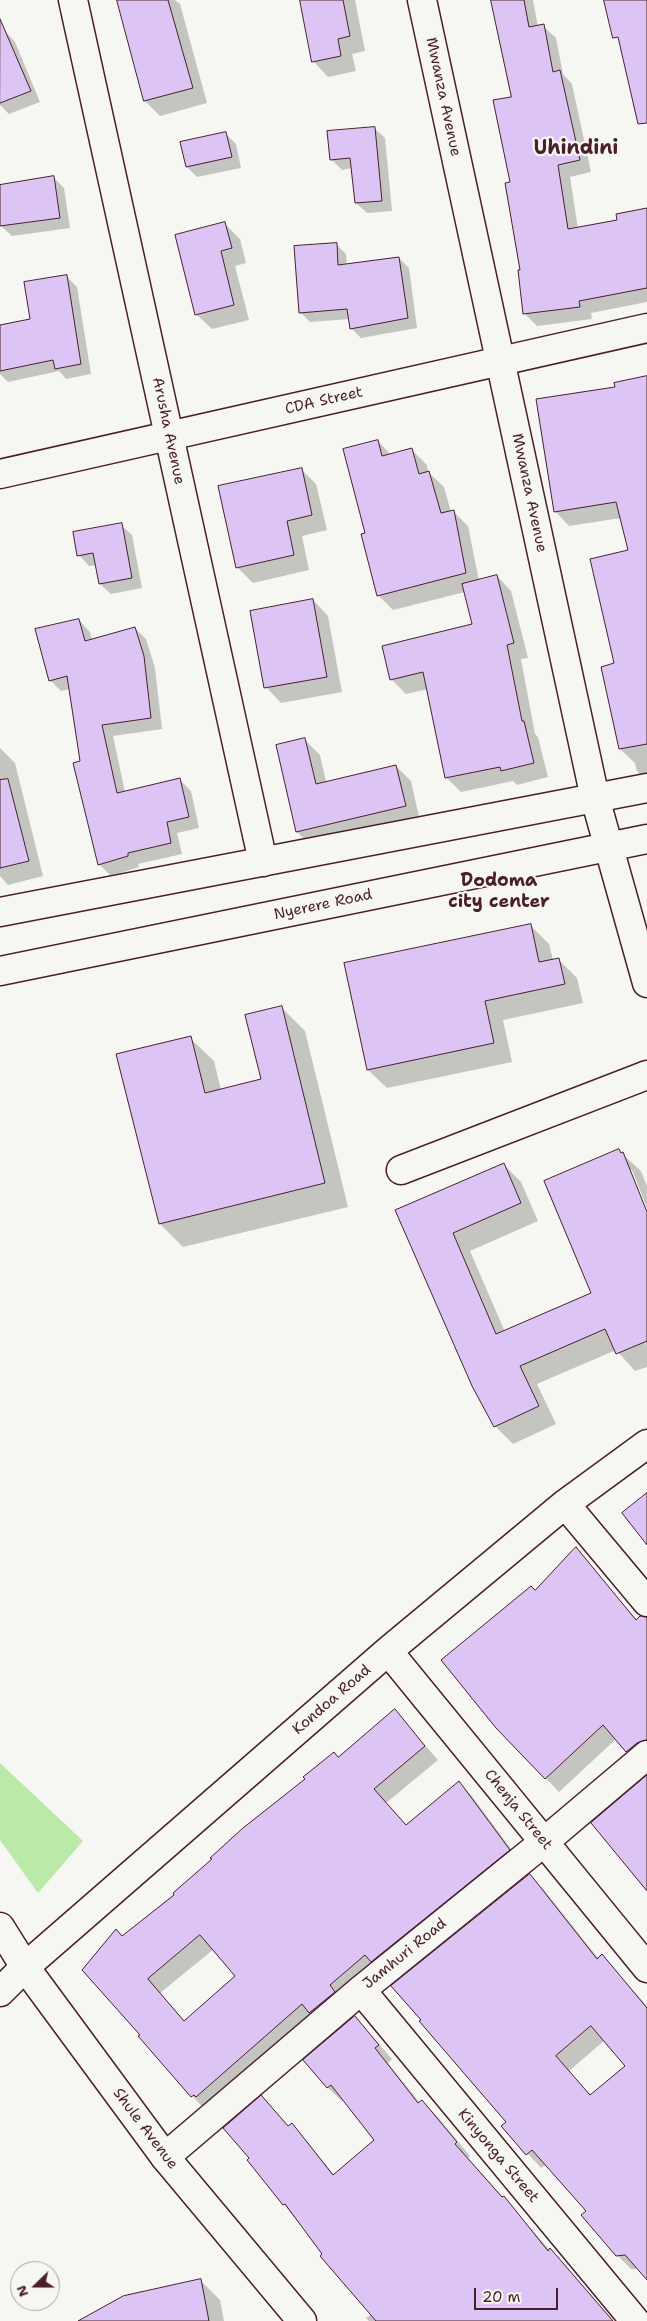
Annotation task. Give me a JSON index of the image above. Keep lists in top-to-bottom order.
{
  "streets": {
    "main road": [
      "Mwanza Avenue",
      "CDA Street",
      "Arusha Avenue",
      "Nyerere Road",
      "Kondoa Road",
      "Chenja Street",
      "Jamhuri Road",
      "Shule Avenue",
      "Kinyonga Street"
    ]
  },
  "crossings": [
    ["Mwanza Avenue", "CDA Street"],
    ["Mwanza Avenue", "Nyerere Road"],
    ["CDA Street", "Arusha Avenue"],
    ["Kondoa Road", "Chenja Street"],
    ["Kondoa Road", "Shule Avenue"],
    ["Chenja Street", "Jamhuri Road"],
    ["Jamhuri Road", "Shule Avenue"],
    ["Jamhuri Road", "Kinyonga Street"]
  ],
  "districts": ["Uhindini", "Dodoma city center"],
  "scale_bar": "20 m",
  "north": "left"
}
